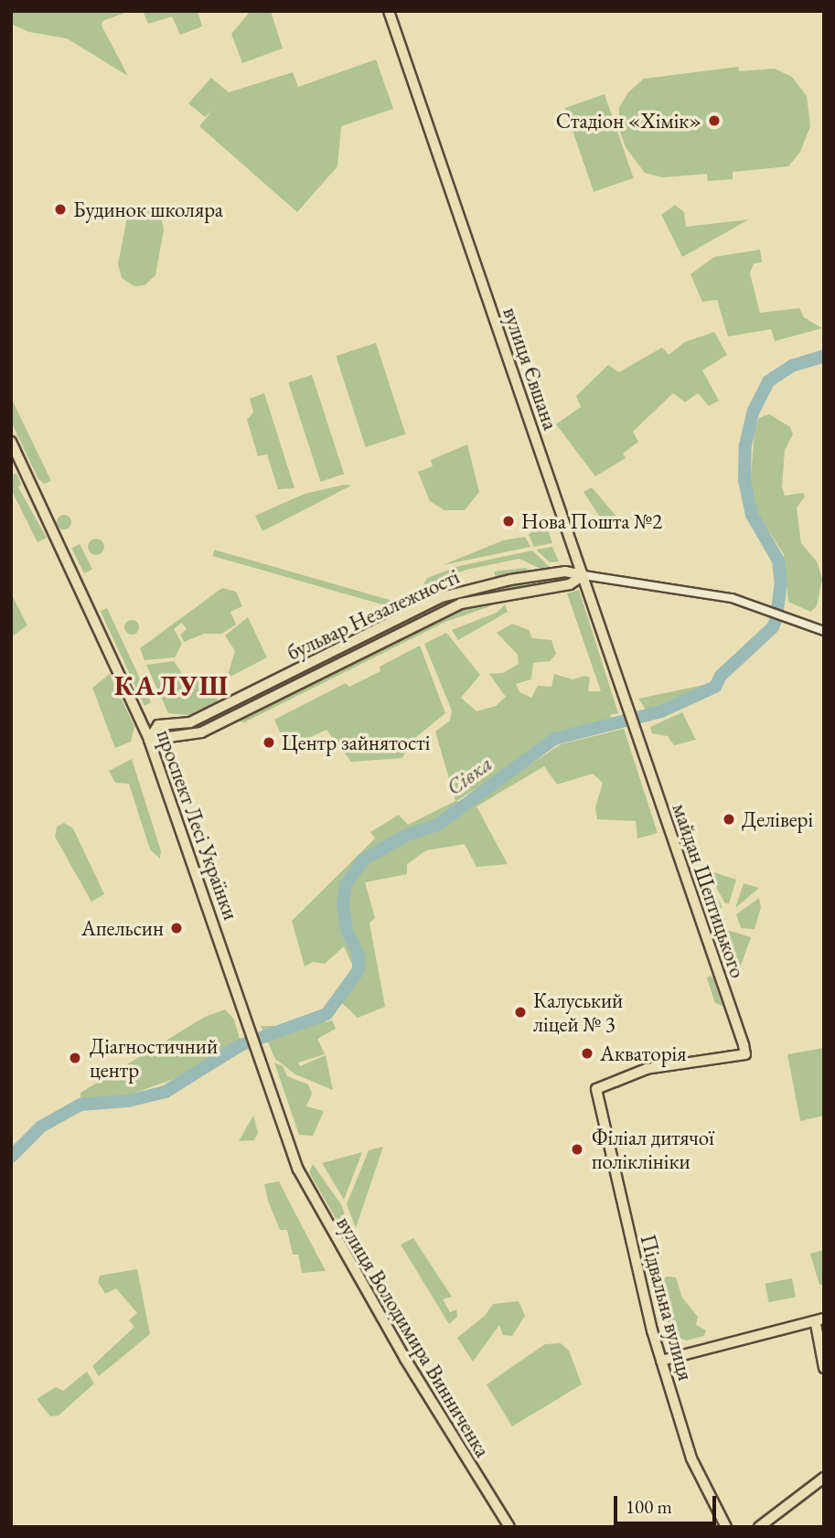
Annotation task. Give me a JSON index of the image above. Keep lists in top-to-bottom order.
{
  "streets": {
    "main road": [
      "вулиця Євшана",
      "бульвар Незалежності",
      "проспект Лесі Українки",
      "майдан Шептицького",
      "Підвальна вулиця",
      "вулиця Володимира Винниченка"
    ]
  },
  "crossings": [
    ["вулиця Євшана", "бульвар Незалежності"],
    ["вулиця Євшана", "майдан Шептицького"],
    ["бульвар Незалежності", "проспект Лесі Українки"],
    ["проспект Лесі Українки", "вулиця Володимира Винниченка"],
    ["майдан Шептицького", "Підвальна вулиця"]
  ],
  "districts": ["КАЛУШ"],
  "water": ["Сівка"],
  "places": [
    "Стадіон «Хімік»",
    "Будинок школяра",
    "Нова Пошта №2",
    "Центр зайнятості",
    "Делівері",
    "Апельсин",
    "Калуський ліцей № 3",
    "Акваторія",
    "Діагностичний центр",
    "Філіал дитячої поліклініки"
  ],
  "scale_bar": "100 m"
}
